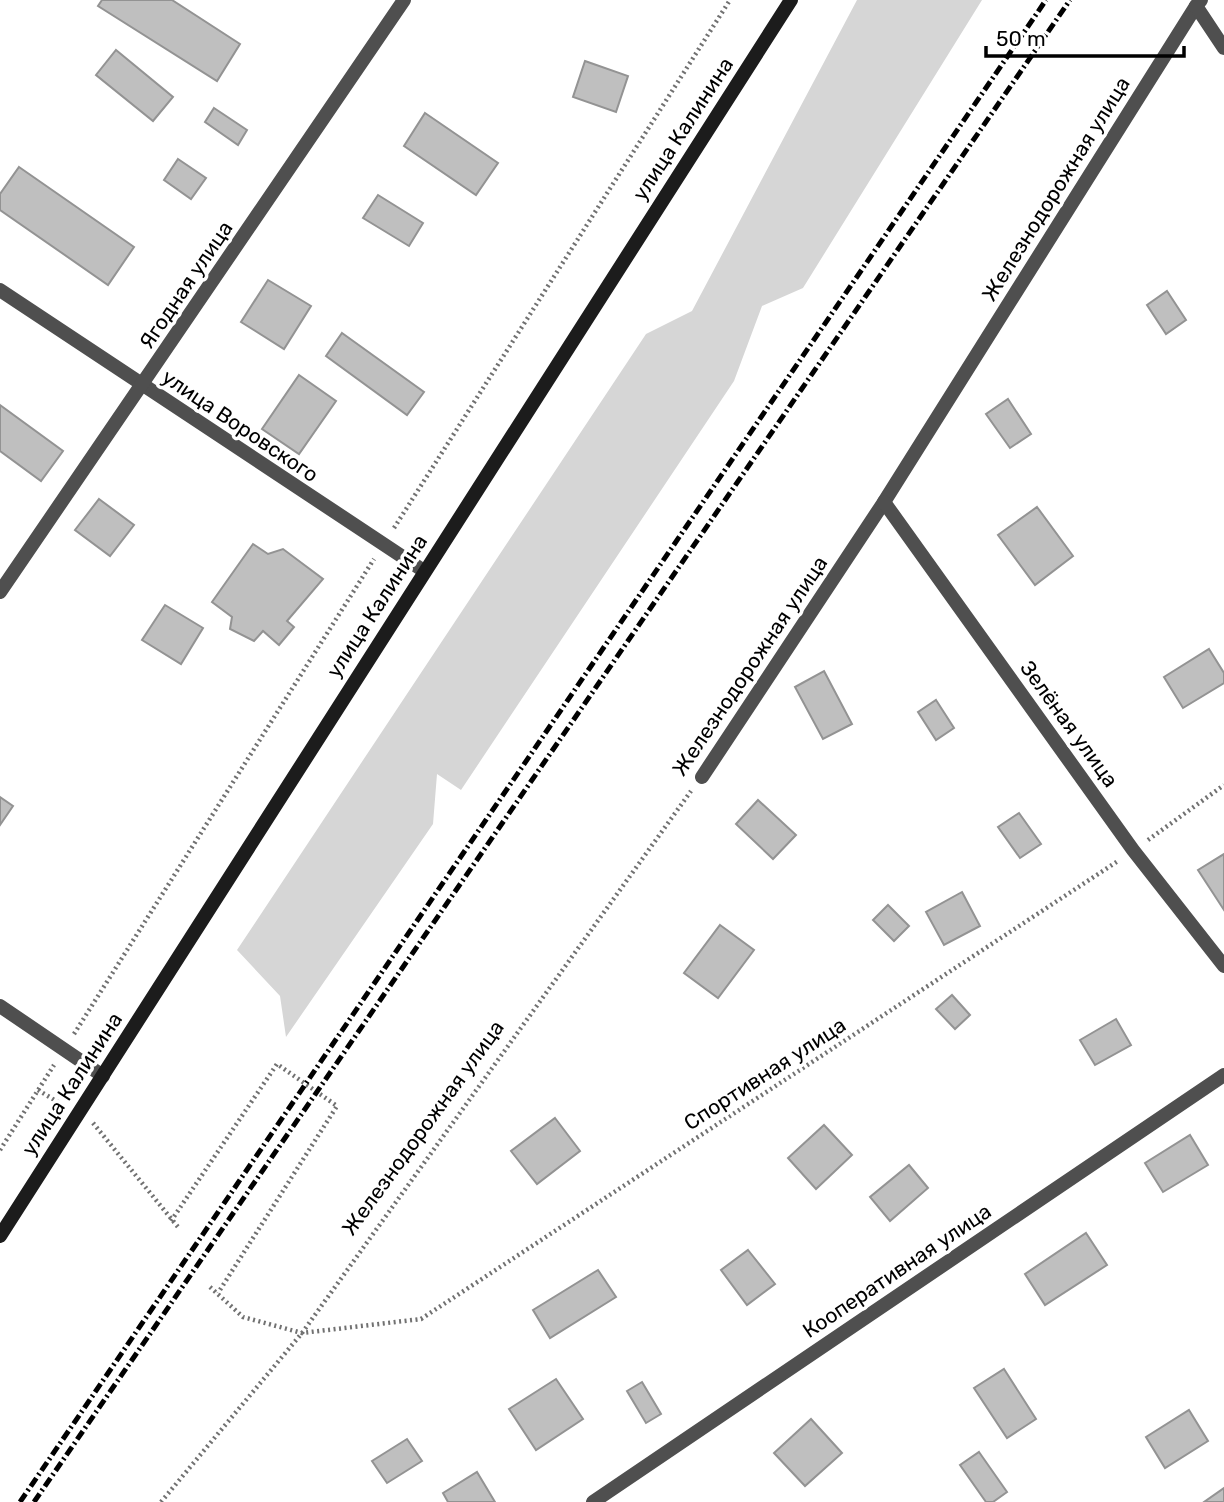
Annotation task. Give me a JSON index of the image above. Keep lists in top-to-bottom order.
{
  "streets": {
    "main road": ["улица Калинина"],
    "street": [
      "Железнодорожная улица",
      "Ягодная улица",
      "улица Воровского",
      "Зелёная улица",
      "Кооперативная улица"
    ],
    "path": ["Спортивная улица"]
  },
  "crossings": [
    ["улица Калинина", "улица Воровского"],
    ["Железнодорожная улица", "Зелёная улица"],
    ["Железнодорожная улица", "Спортивная улица"],
    ["Ягодная улица", "улица Воровского"],
    ["Зелёная улица", "Спортивная улица"]
  ],
  "scale_bar": "50 m"
}
